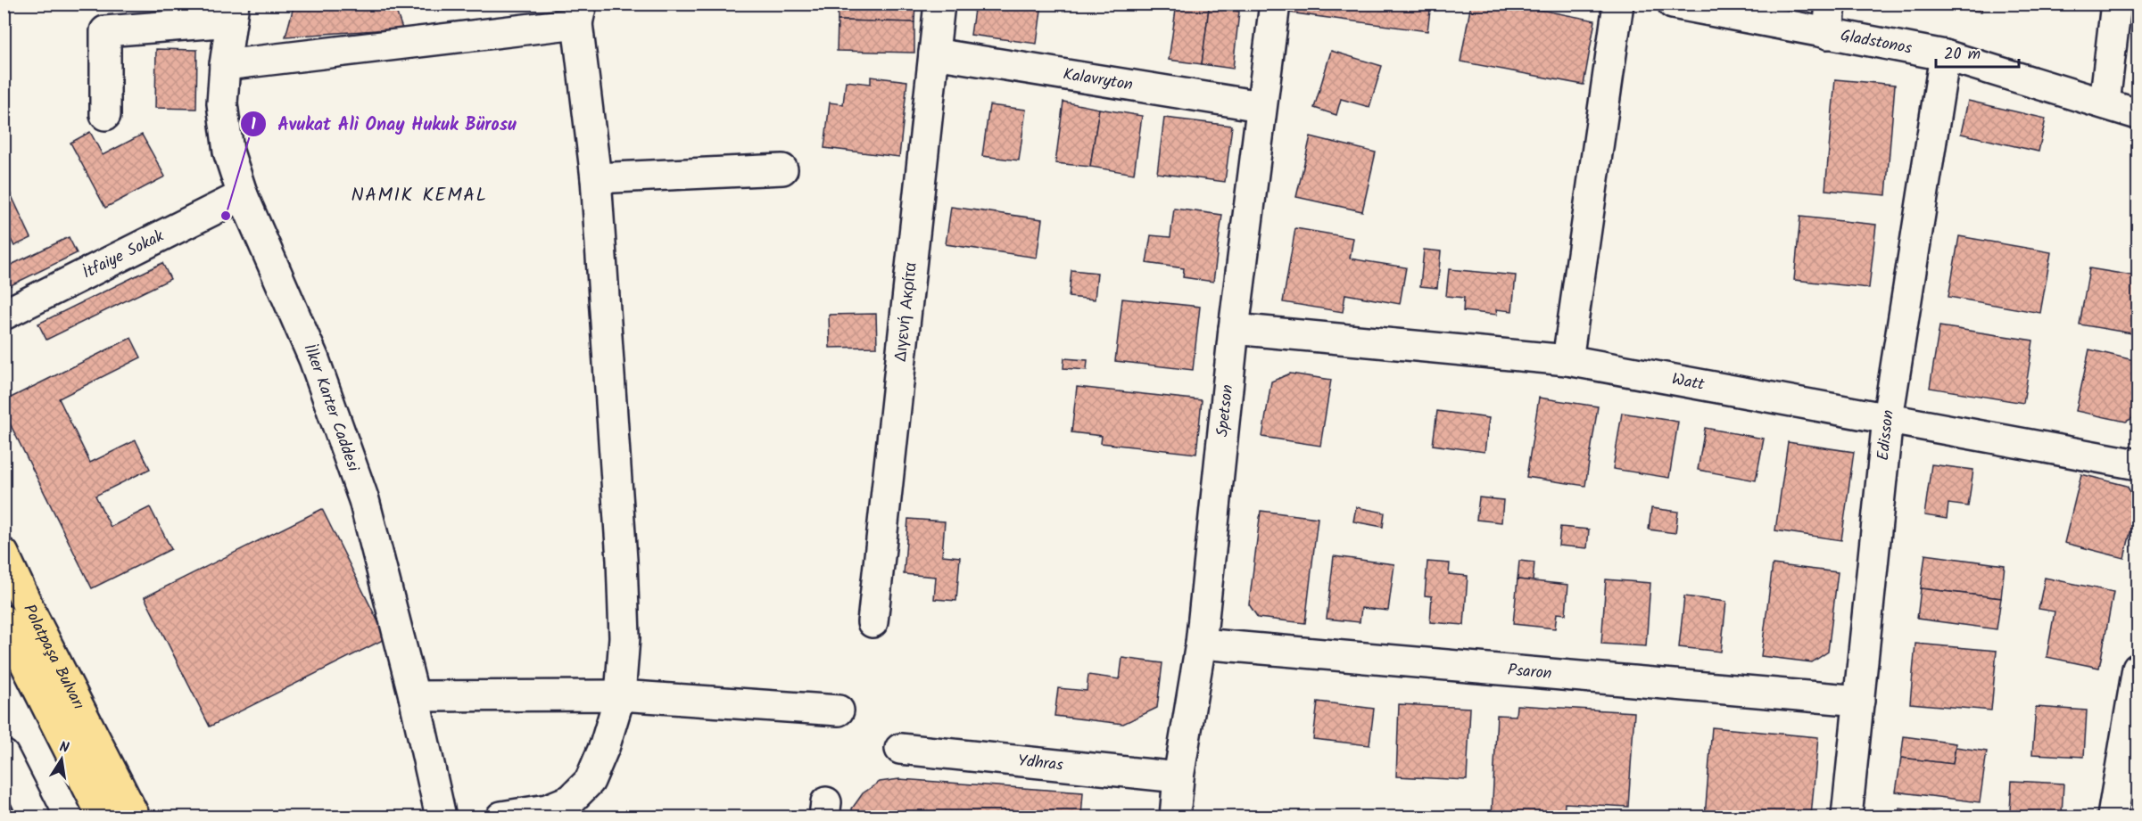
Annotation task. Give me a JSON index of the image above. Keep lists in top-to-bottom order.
{
  "streets": {
    "main road": ["Polatpaşa Bulvarı"],
    "street": [
      "Gladstonos",
      "Kalavryton",
      "İtfaiye Sokak",
      "Διγενή Ακρίτα",
      "Watt",
      "İlker Karter Caddesi",
      "Spetson",
      "Edisson",
      "Psaron",
      "Ydhras"
    ]
  },
  "crossings": [
    ["Gladstonos", "Edisson"],
    ["Kalavryton", "Διγενή Ακρίτα"],
    ["Kalavryton", "Spetson"],
    ["İtfaiye Sokak", "İlker Karter Caddesi"],
    ["Watt", "Spetson"],
    ["Watt", "Edisson"],
    ["Spetson", "Psaron"],
    ["Spetson", "Ydhras"],
    ["Edisson", "Psaron"]
  ],
  "districts": ["NAMIK KEMAL"],
  "places": ["Avukat Ali Onay Hukuk Bürosu"],
  "scale_bar": "20 m",
  "north": "top"
}
